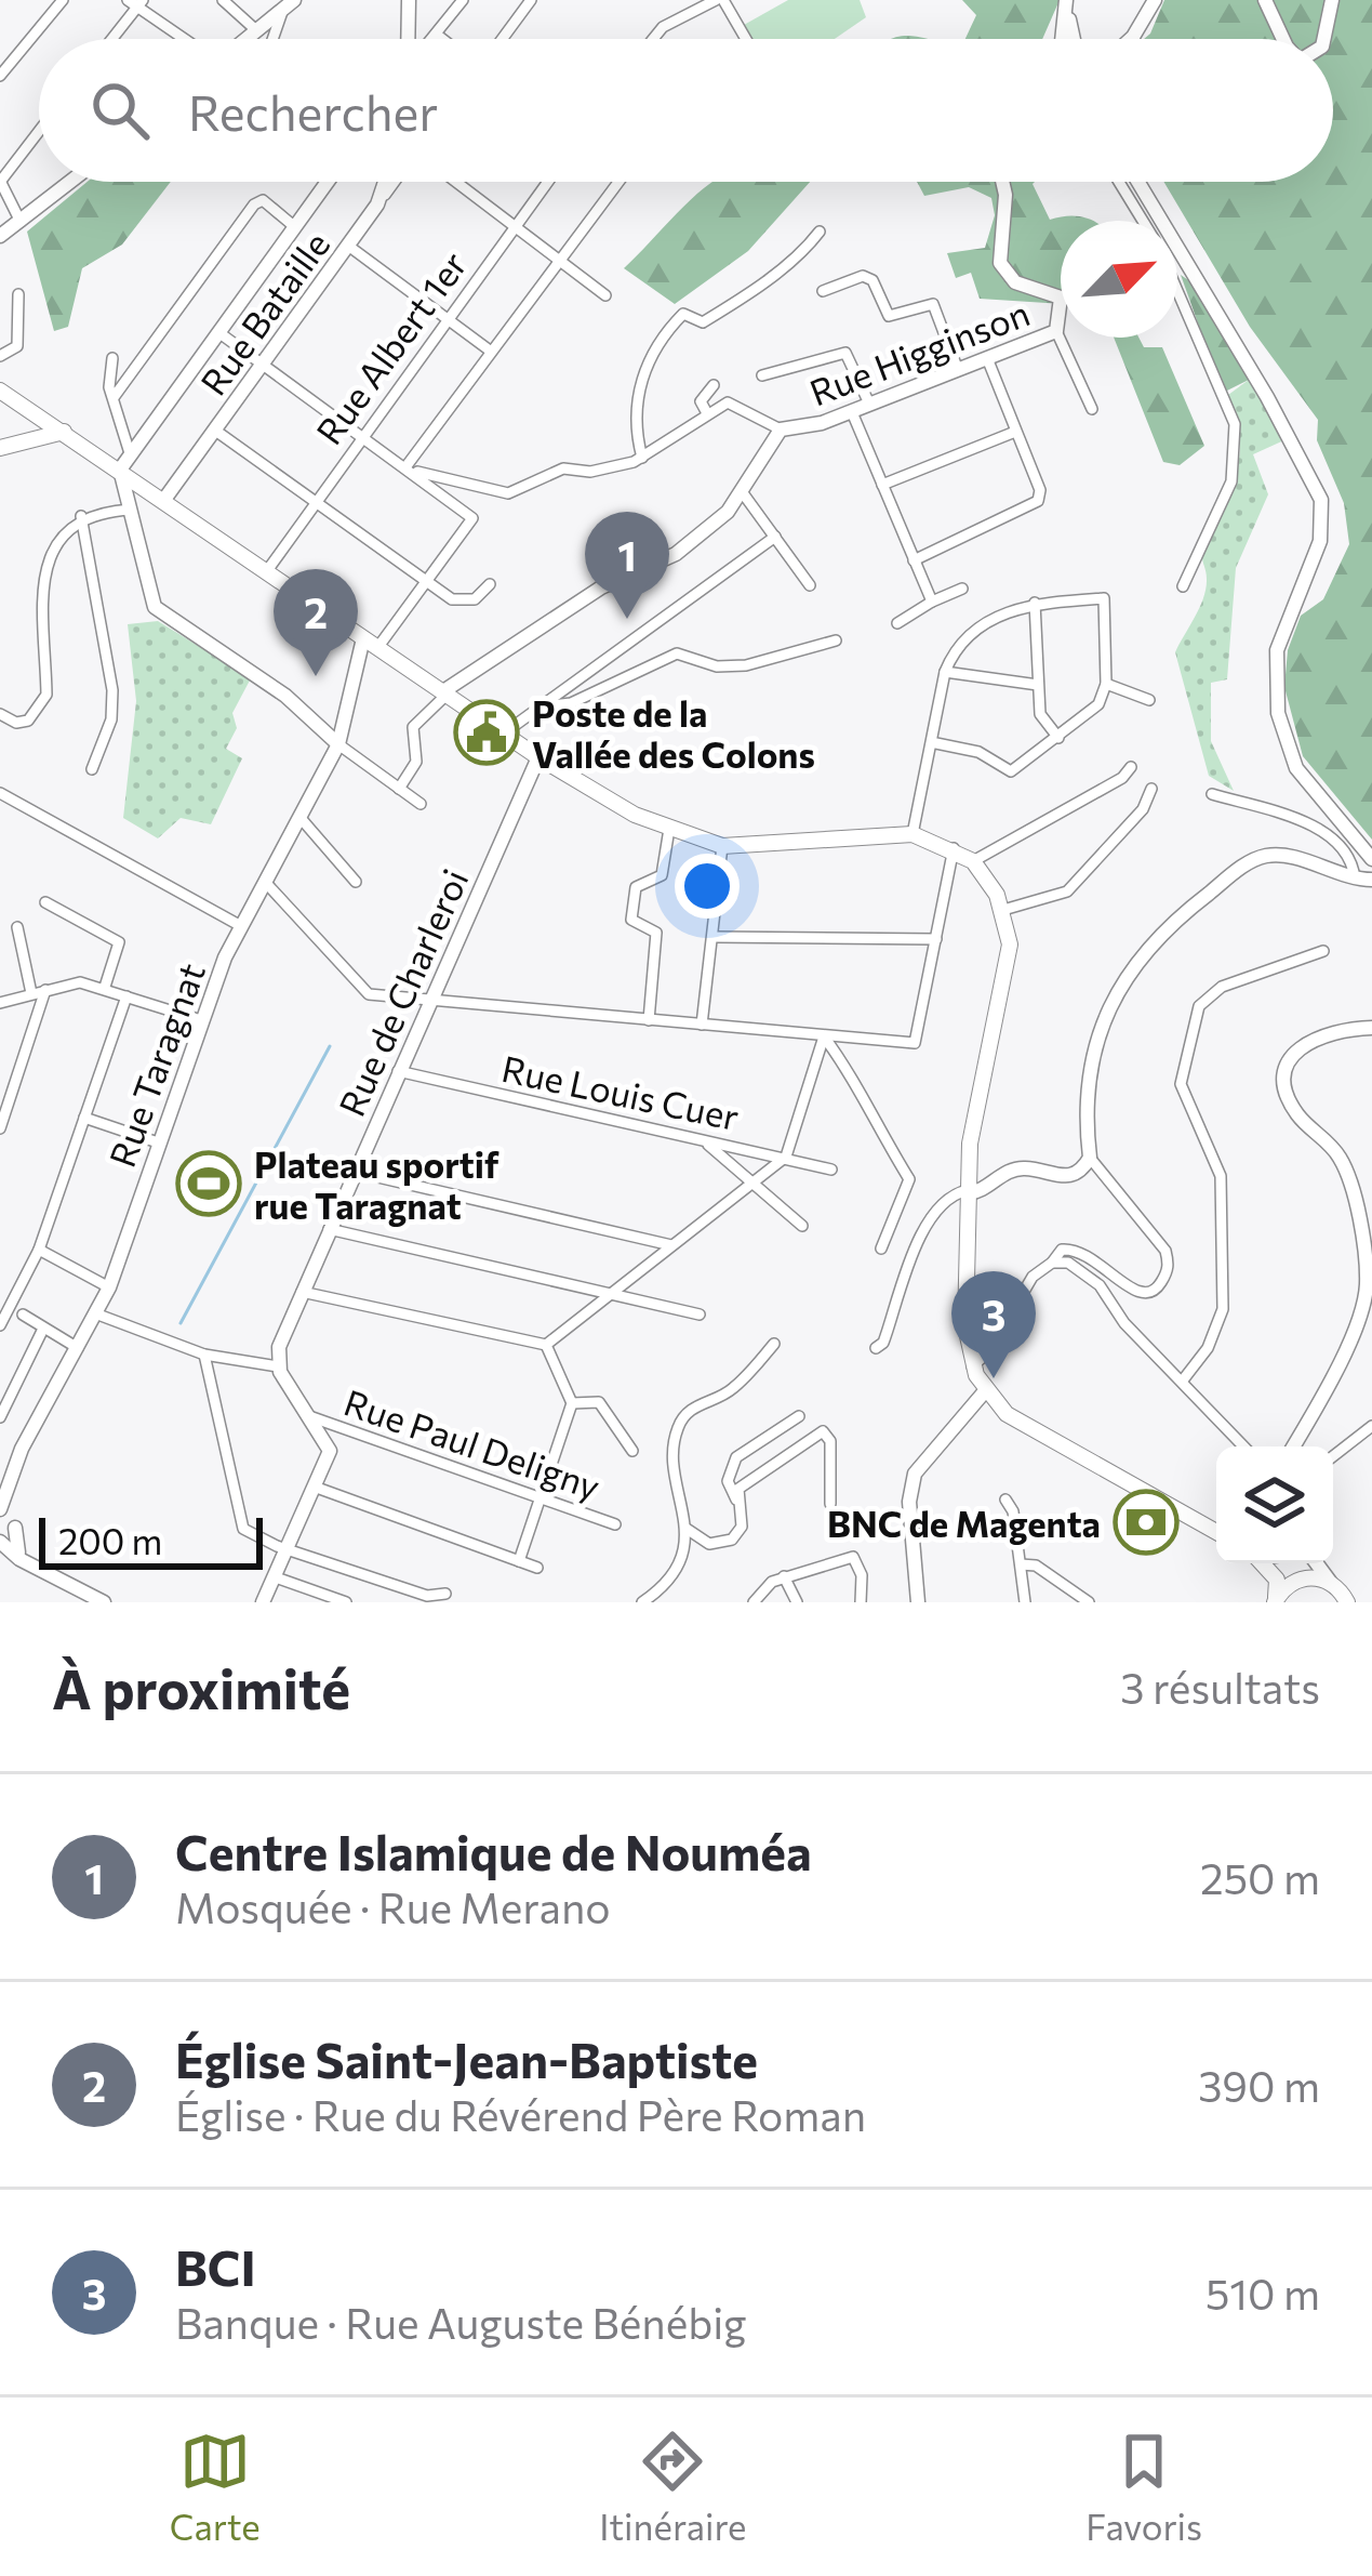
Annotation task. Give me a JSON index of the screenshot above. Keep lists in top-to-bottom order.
{
  "streets": {
    "street": [
      "Rue Bataille",
      "Rue Albert 1er",
      "Rue Higginson",
      "Rue de Charleroi",
      "Rue Taragnat",
      "Rue Louis Cuer",
      "Rue Paul Deligny"
    ]
  },
  "crossings": [
    ["Rue de Charleroi", "Rue Louis Cuer"]
  ],
  "places": {
    "public building": ["Poste de la Vallée des Colons"],
    "sports": ["Plateau sportif rue Taragnat"],
    "bank": ["BNC de Magenta"]
  },
  "scale_bar": "200 m",
  "north": "top right",
  "page": {
    "search": "Rechercher",
    "pins": ["1", "2", "3"],
    "scale": "200 m",
    "heading": ["À proximité", "3 résultats"],
    "list": [
      {
        "mark": "1",
        "name": "Centre Islamique de Nouméa",
        "note": "Mosquée · Rue Merano",
        "value": "250 m"
      },
      {
        "mark": "2",
        "name": "Église Saint-Jean-Baptiste",
        "note": "Église · Rue du Révérend Père Roman",
        "value": "390 m"
      },
      {
        "mark": "3",
        "name": "BCI",
        "note": "Banque · Rue Auguste Bénébig",
        "value": "510 m"
      }
    ],
    "nav": ["Carte", "Itinéraire", "Favoris"]
  }
}
